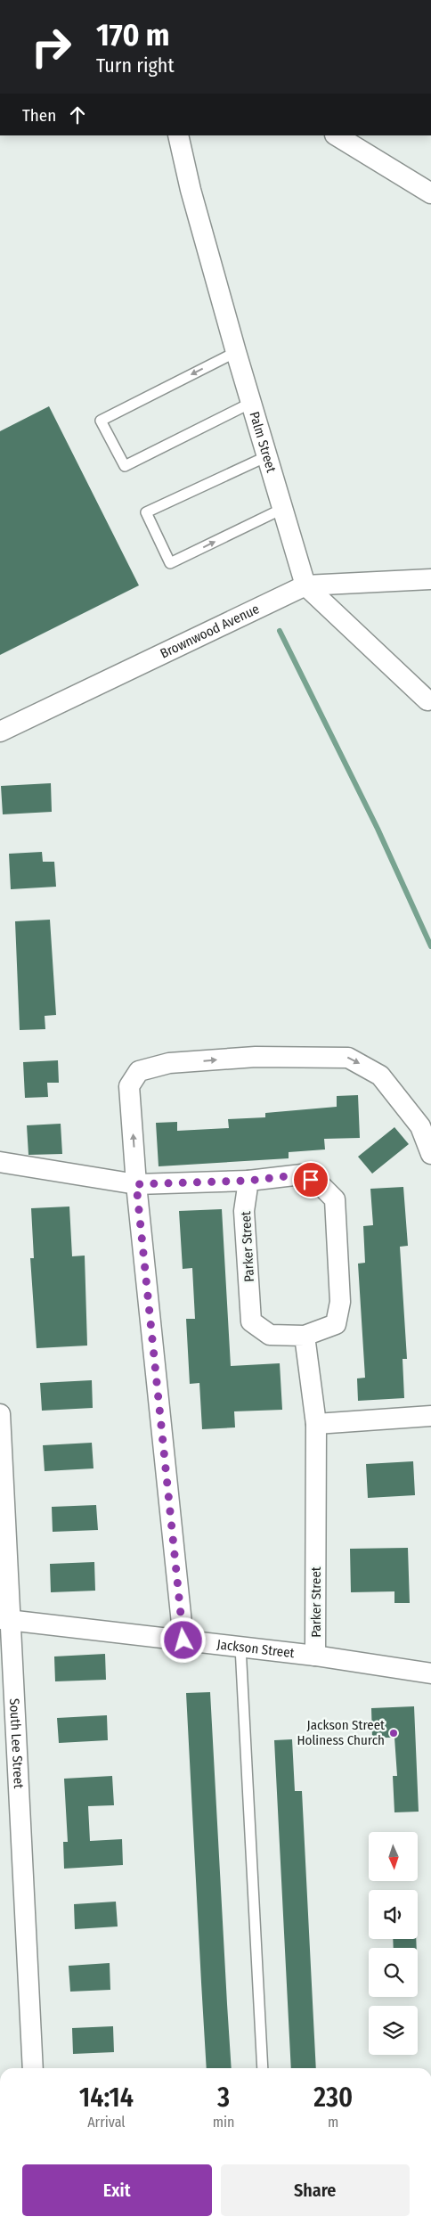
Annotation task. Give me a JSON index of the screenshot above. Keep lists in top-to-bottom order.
{
  "streets": {
    "street": [
      "Palm Street",
      "Brownwood Avenue",
      "Parker Street",
      "Jackson Street",
      "South Lee Street"
    ]
  },
  "crossings": [
    ["Palm Street", "Brownwood Avenue"],
    ["Parker Street", "Jackson Street"],
    ["Jackson Street", "South Lee Street"]
  ],
  "places": ["Jackson Street Holiness Church"],
  "north": "bottom",
  "page": {
    "turn": ["170 m", "Turn right"],
    "then": "Then",
    "eta": [
      "14:14",
      "Arrival",
      "3",
      "min",
      "230",
      "m"
    ],
    "buttons": ["Exit", "Share"]
  }
}
